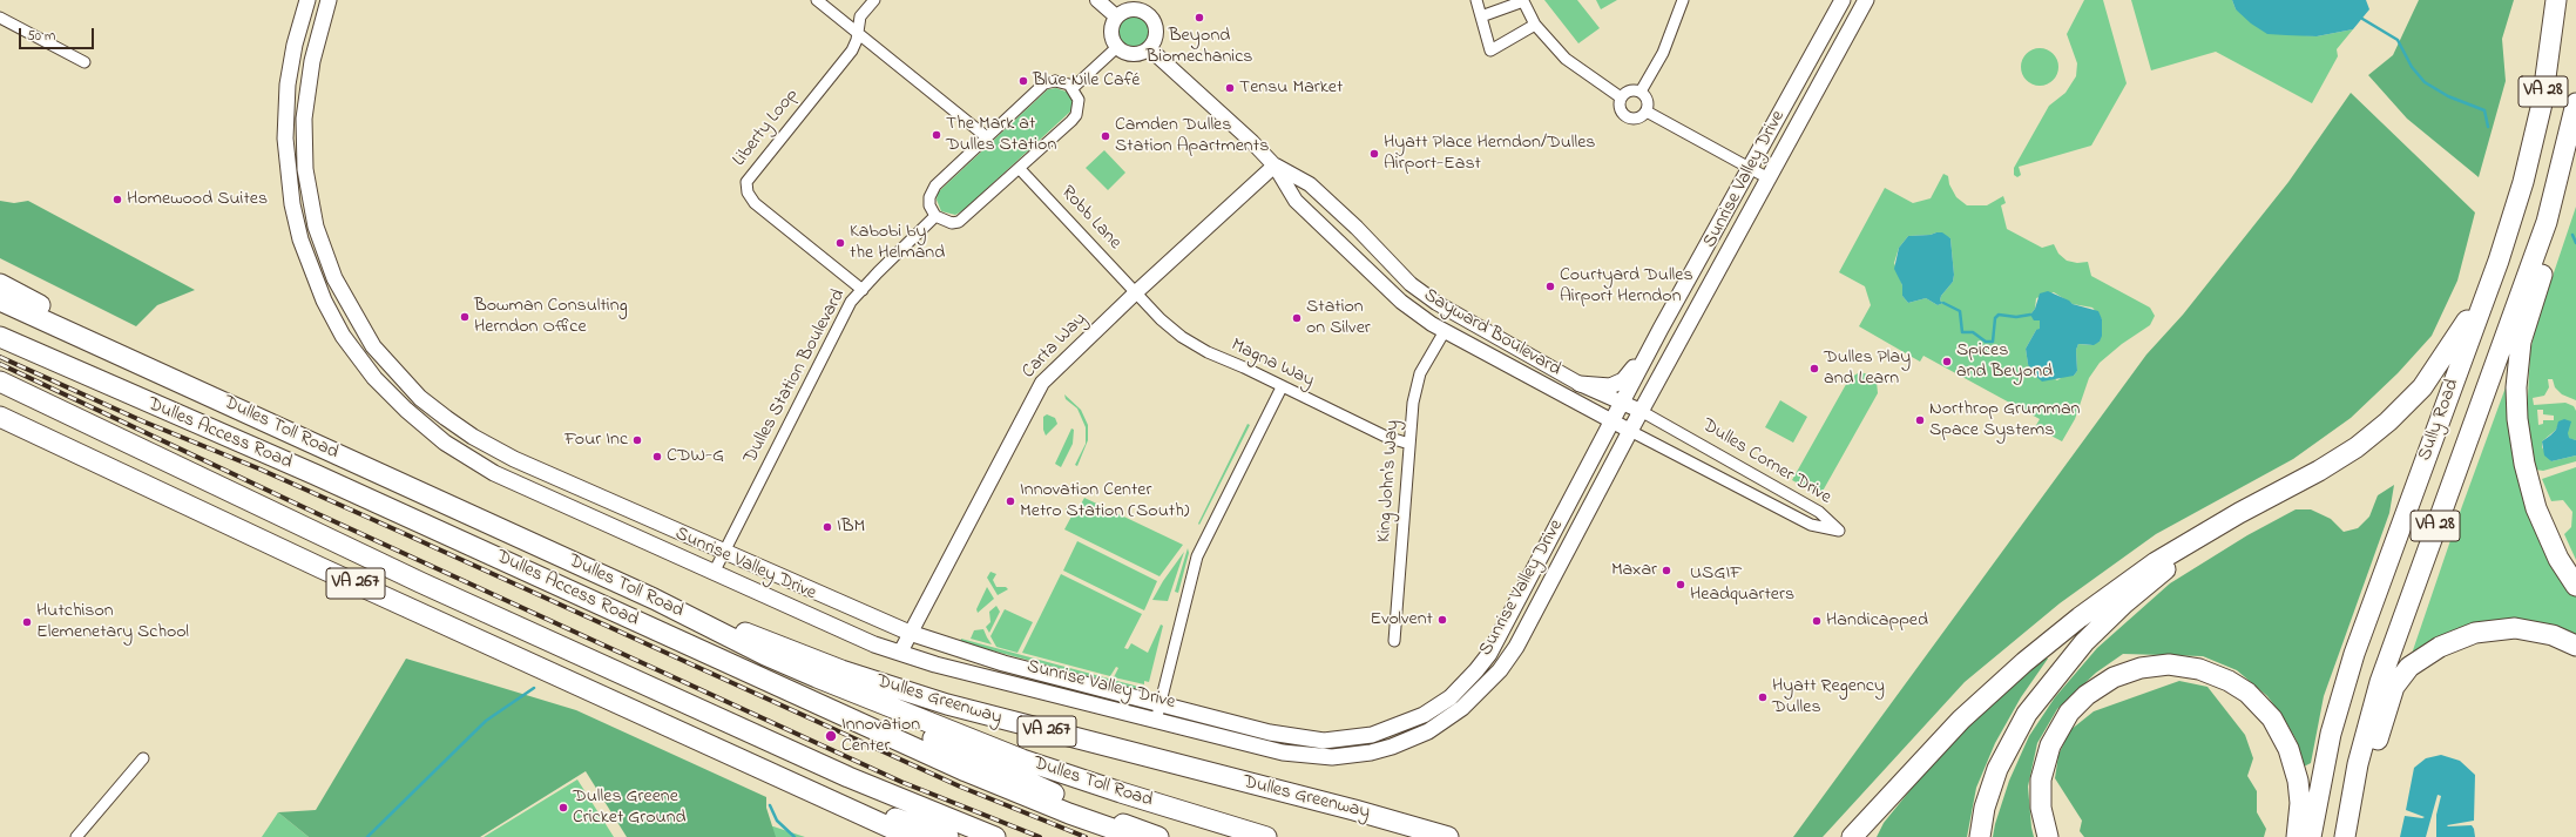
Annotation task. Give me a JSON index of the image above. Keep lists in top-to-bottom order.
{
  "streets": {
    "highway": [
      "VA 28",
      "Sully Road",
      "Dulles Toll Road",
      "Dulles Access Road",
      "VA 267",
      "Dulles Greenway"
    ],
    "main road": ["Sunrise Valley Drive"],
    "street": [
      "Liberty Loop",
      "Robb Lane",
      "Sayward Boulevard",
      "Carta Way",
      "Magna Way",
      "Dulles Station Boulevard",
      "Dulles Corner Drive",
      "King John's Way"
    ]
  },
  "crossings": [
    ["Liberty Loop", "Dulles Station Boulevard"],
    ["Sunrise Valley Drive", "Sayward Boulevard"],
    ["Sunrise Valley Drive", "Carta Way"],
    ["Sunrise Valley Drive", "Dulles Station Boulevard"],
    ["Sunrise Valley Drive", "Dulles Corner Drive"],
    ["Robb Lane", "Carta Way"],
    ["Robb Lane", "Magna Way"],
    ["Sayward Boulevard", "Carta Way"],
    ["Sayward Boulevard", "Dulles Corner Drive"],
    ["Sayward Boulevard", "King John's Way"],
    ["Carta Way", "Magna Way"],
    ["Magna Way", "King John's Way"],
    ["Dulles Toll Road", "Dulles Greenway"]
  ],
  "places": [
    "Beyond Biomechanics",
    "Blue Nile Café",
    "Tensu Market",
    "The Mark at Dulles Station",
    "Camden Dulles Station Apartments",
    "Hyatt Place Herndon/Dulles Airport-East",
    "Homewood Suites",
    "Kabobi by the Helmand",
    "Courtyard Dulles Airport Herndon",
    "Bowman Consulting Herndon Office",
    "Station on Silver",
    "Spices and Beyond",
    "Dulles Play and Learn",
    "Northrop Grumman Space Systems",
    "Four Inc",
    "CDW-G",
    "Innovation Center Metro Station (South)",
    "IBM",
    "Maxar",
    "USGIF Headquarters",
    "Evolvent",
    "Handicapped",
    "Hutchison Elemenetary School",
    "Hyatt Regency Dulles",
    "Innovation Center",
    "Dulles Greene Cricket Ground"
  ],
  "scale_bar": "50 m"
}
